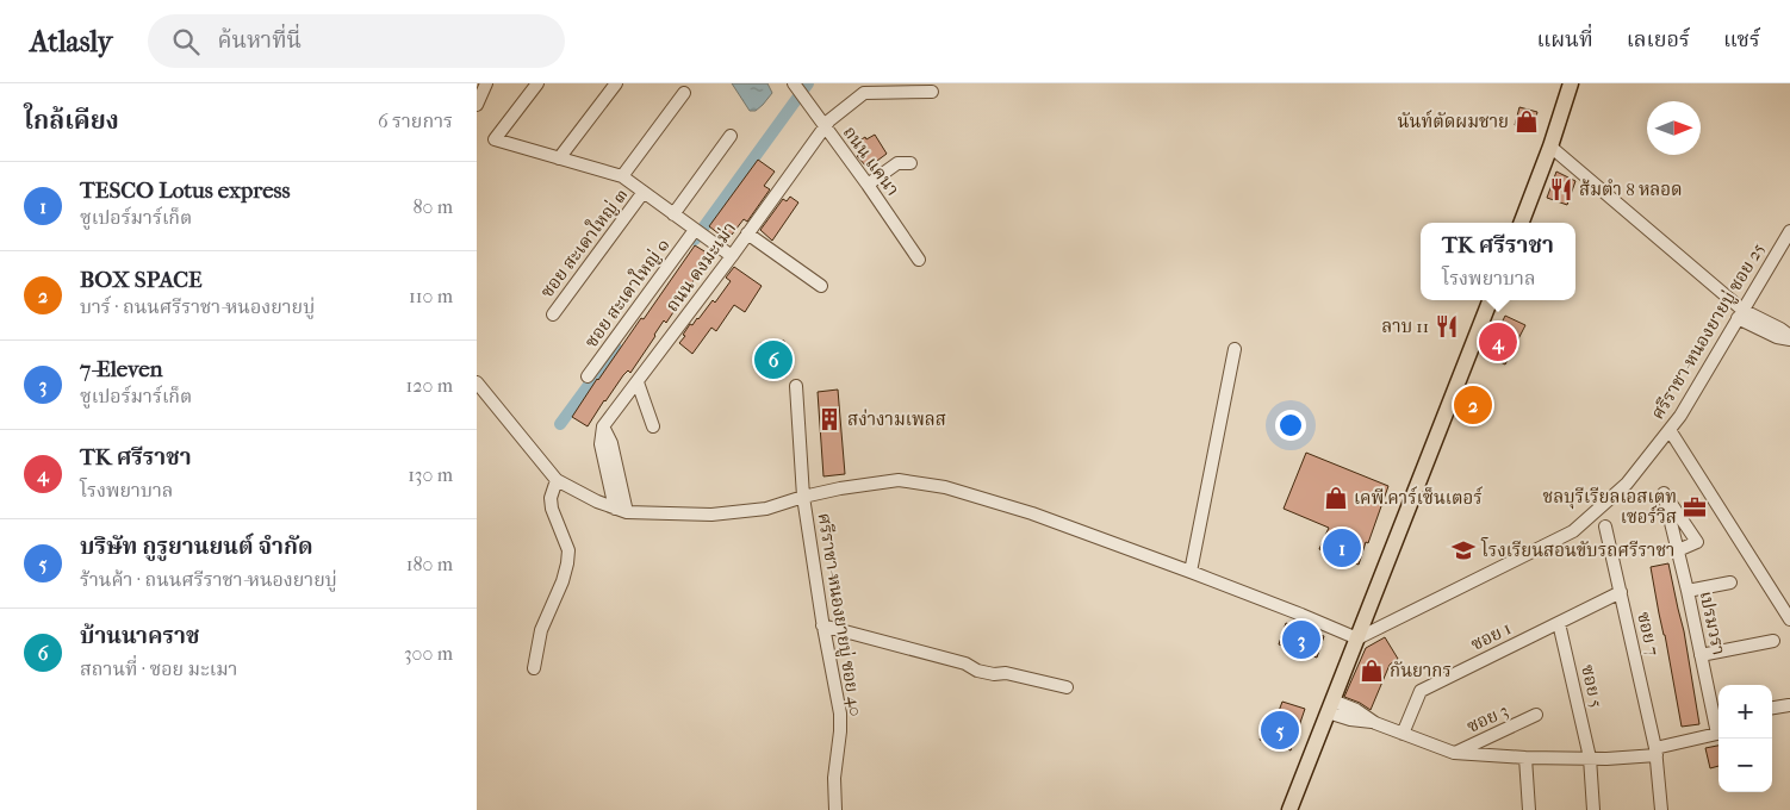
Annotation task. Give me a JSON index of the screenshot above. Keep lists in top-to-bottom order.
{
  "streets": {
    "street": [
      "ถนน แคนา",
      "ซอย สะเดาใหญ่ ๓",
      "ถนน ดงมะเม่า",
      "ซอย สะเดาใหญ่ ๑",
      "ศรีราชา-หนองยายบู่ ซอย 25",
      "ศรีราชา-หนองยายบู่ ซอย 40",
      "เปรมวรา",
      "ซอย 7",
      "ซอย 1",
      "ซอย 5",
      "ซอย 3"
    ]
  },
  "crossings": [
    ["ถนน แคนา", "ถนน ดงมะเม่า"],
    ["เปรมวรา", "ซอย 7"],
    ["เปรมวรา", "ซอย 1"],
    ["เปรมวรา", "ซอย 5"],
    ["เปรมวรา", "ซอย 3"],
    ["ซอย 7", "ซอย 1"],
    ["ซอย 1", "ซอย 5"]
  ],
  "places": {
    "shop": ["นันท์ตัดผมชาย", "เคพี.คาร์เซ็นเตอร์", "กันยากร"],
    "restaurant": ["ส้มตำ 8 หลอด", "ลาบ 11"],
    "building": ["สง่างามเพลส"],
    "office": ["ชลบุรีเรียลเอสเตท เซอร์วิส"],
    "school or university": ["โรงเรียนสอนขับรถศรีราชา"]
  },
  "north": "right",
  "page": {
    "header": "Atlasly",
    "search": "ค้นหาที่นี่",
    "nav": ["แผนที่", "เลเยอร์", "แชร์"],
    "heading": ["ใกล้เคียง", "6 รายการ"],
    "list": [
      {
        "mark": "1",
        "name": "TESCO Lotus express",
        "note": "ซูเปอร์มาร์เก็ต",
        "value": "80 m"
      },
      {
        "mark": "2",
        "name": "BOX SPACE",
        "note": "บาร์ · ถนนศรีราชา-หนองยายบู่",
        "value": "110 m"
      },
      {
        "mark": "3",
        "name": "7-Eleven",
        "note": "ซูเปอร์มาร์เก็ต",
        "value": "120 m"
      },
      {
        "mark": "4",
        "name": "TK ศรีราชา",
        "note": "โรงพยาบาล",
        "value": "130 m"
      },
      {
        "mark": "5",
        "name": "บริษัท กูรูยานยนต์ จำกัด",
        "note": "ร้านค้า · ถนนศรีราชา-หนองยายบู่",
        "value": "180 m"
      },
      {
        "mark": "6",
        "name": "บ้านนาคราช",
        "note": "สถานที่ · ซอย มะเมา",
        "value": "300 m"
      }
    ],
    "popup": ["TK ศรีราชา", "โรงพยาบาล"],
    "pins": [
      "4",
      "6",
      "2",
      "1",
      "3",
      "5"
    ],
    "map_buttons": ["+", "−"]
  }
}
